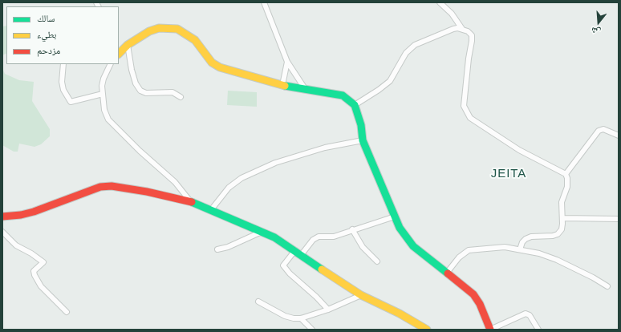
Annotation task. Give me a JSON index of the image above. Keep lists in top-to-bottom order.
{
  "districts": ["JEITA"],
  "legend": ["سالك", "بطيء", "مزدحم"],
  "north": "bottom"
}
